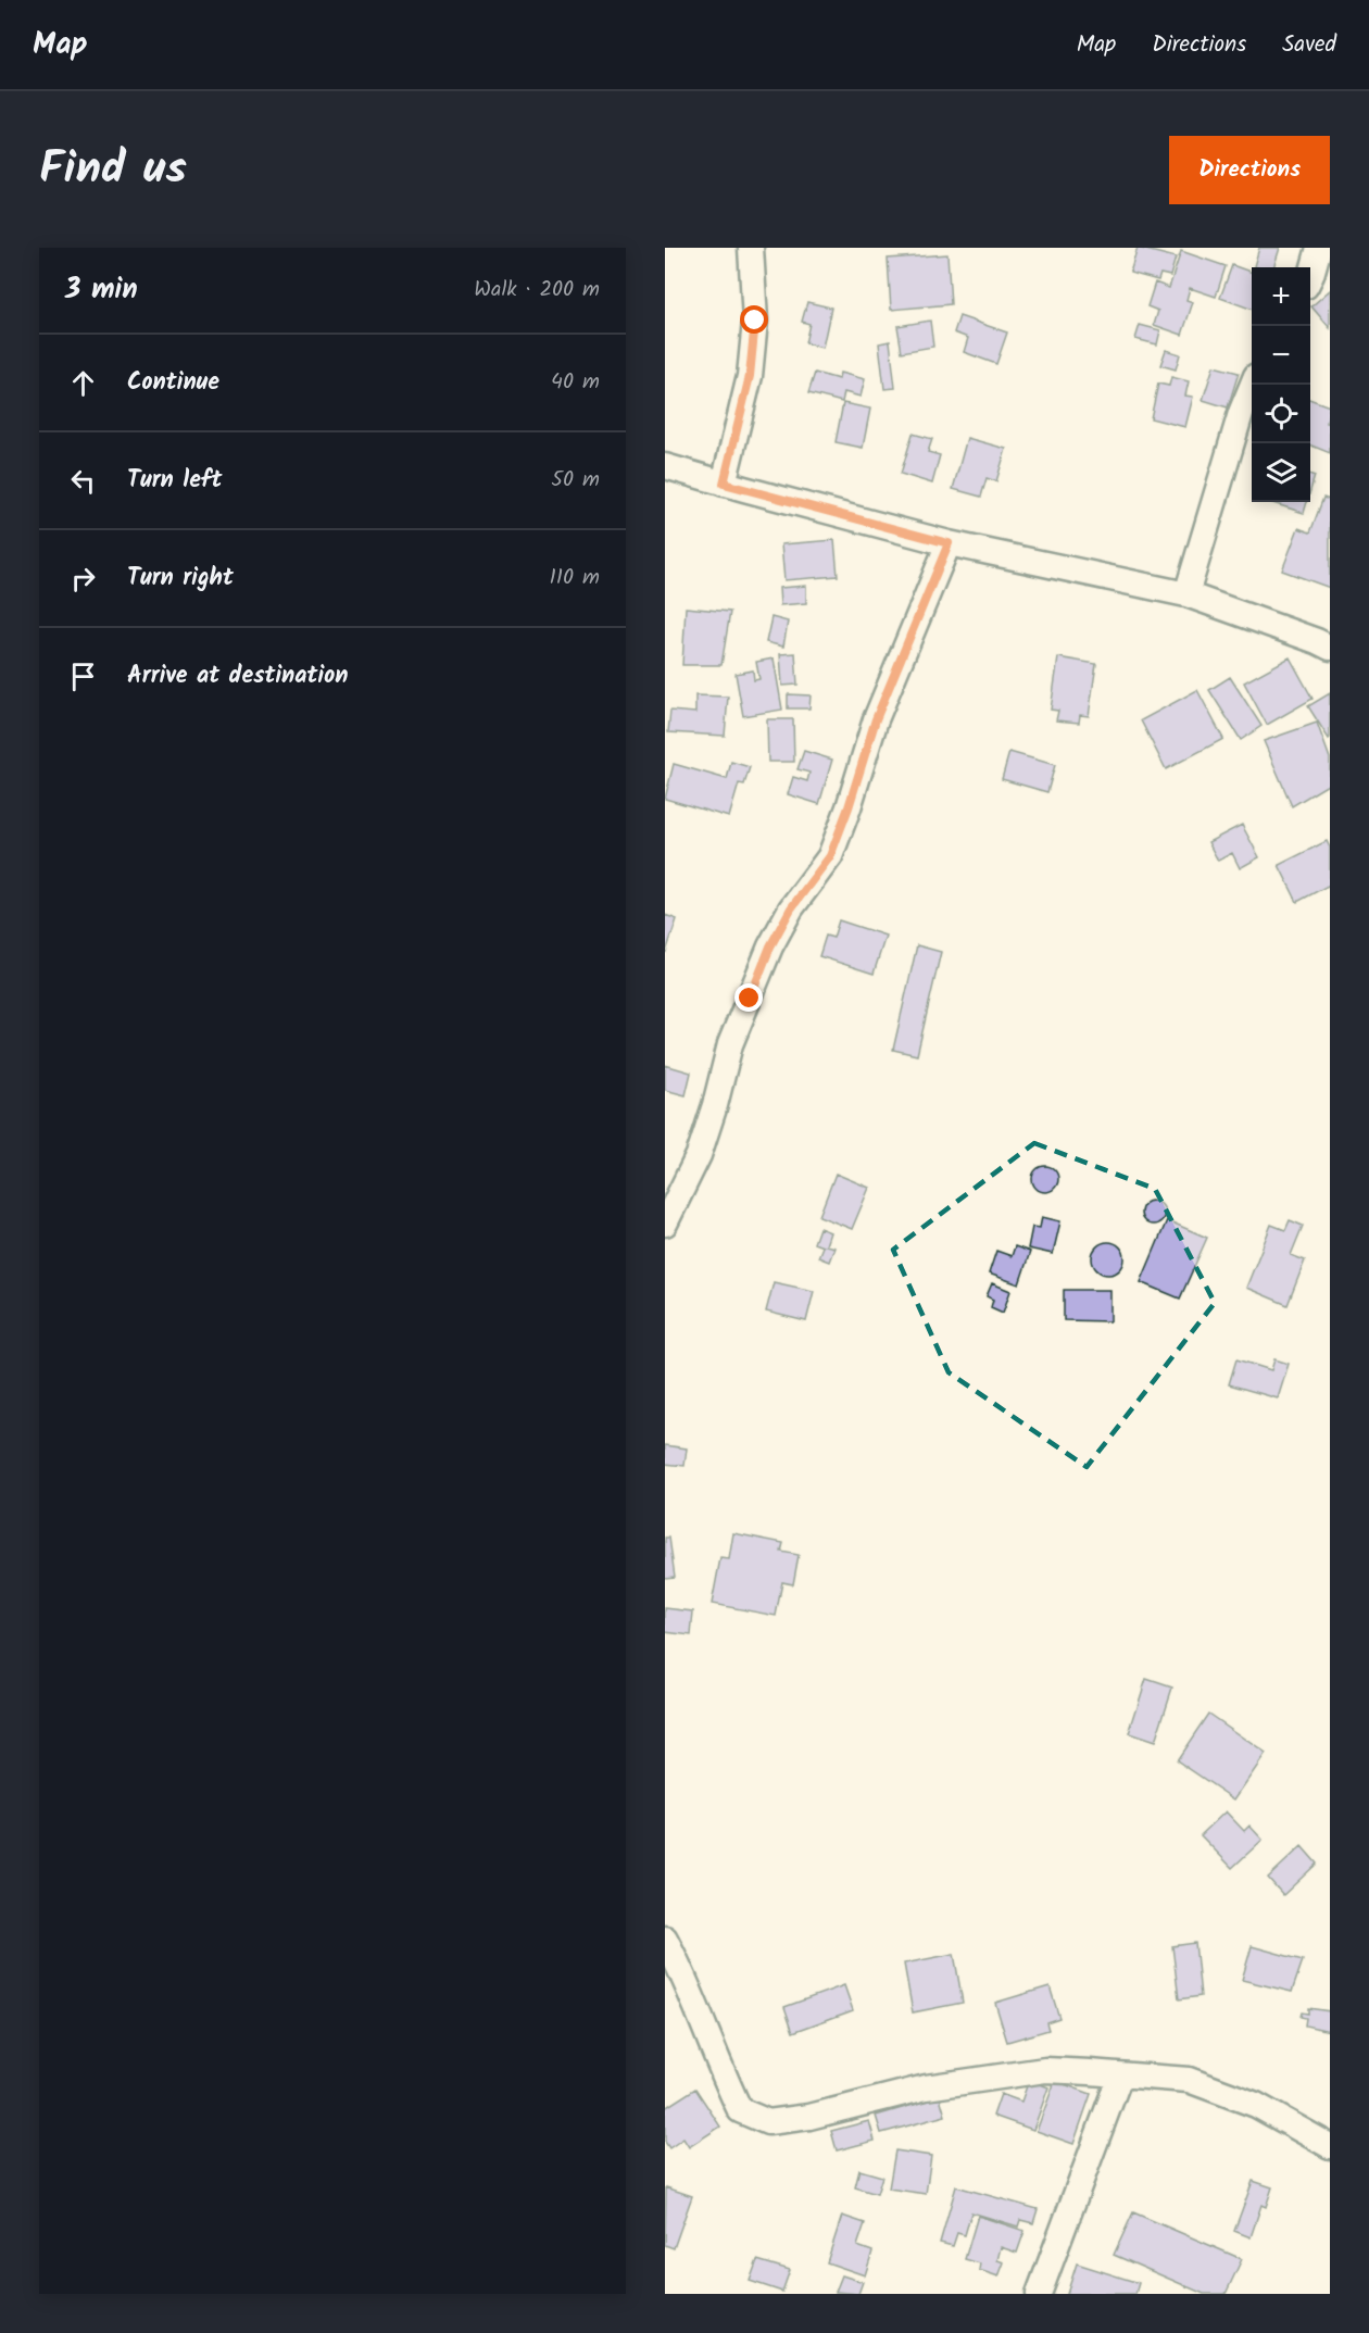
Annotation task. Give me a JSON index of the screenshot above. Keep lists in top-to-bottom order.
{
  "page": {
    "header": "Map",
    "nav": ["Map", "Directions", "Saved"],
    "title": "Find us",
    "buttons": "Directions",
    "heading": ["3 min", "Walk · 200 m"],
    "map_buttons": ["+", "−"],
    "list": [
      ["Continue", "40 m"],
      ["Turn left", "50 m"],
      ["Turn right", "110 m"],
      "Arrive at destination"
    ]
  }
}
